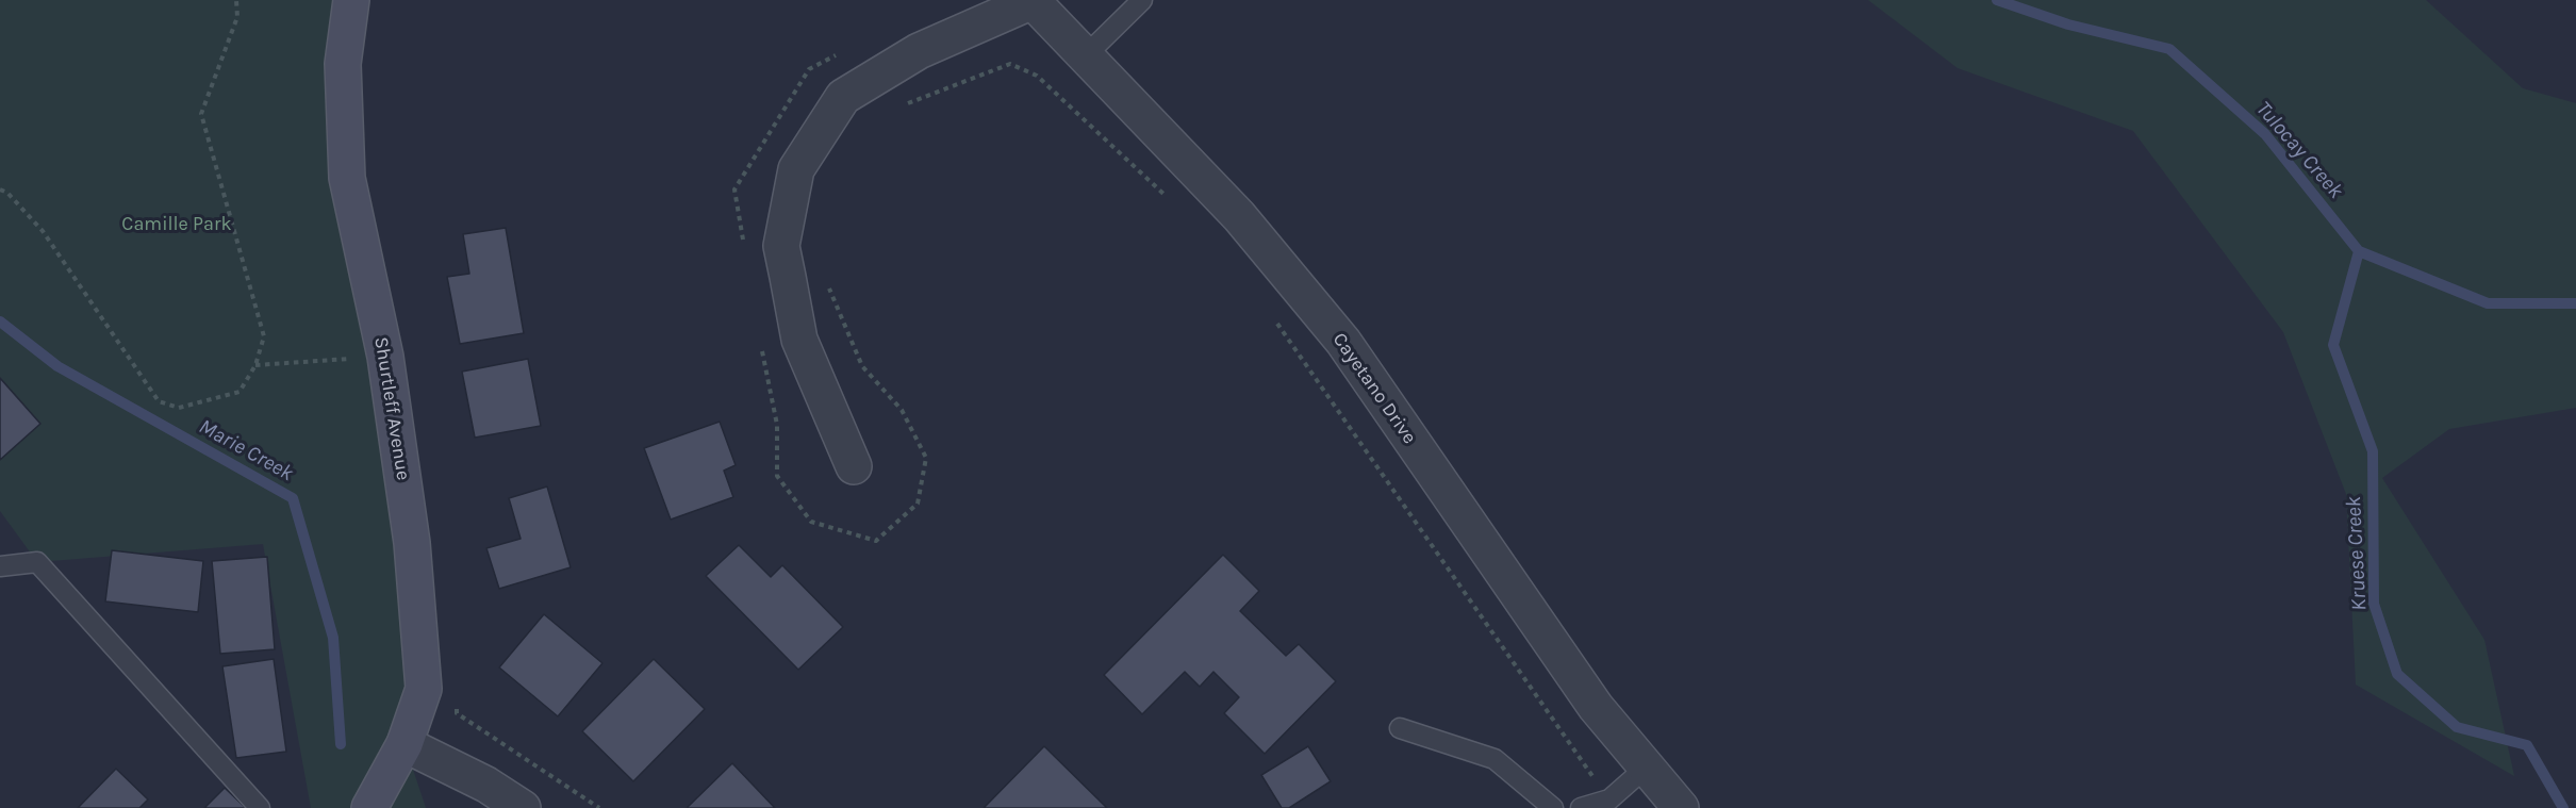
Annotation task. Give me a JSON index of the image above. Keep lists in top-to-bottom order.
{
  "streets": {
    "street": ["Cayetano Drive", "Shurtleff Avenue"]
  },
  "water": ["Tulocay Creek", "Marie Creek", "Kruese Creek"],
  "parks": ["Camille Park"]
}
